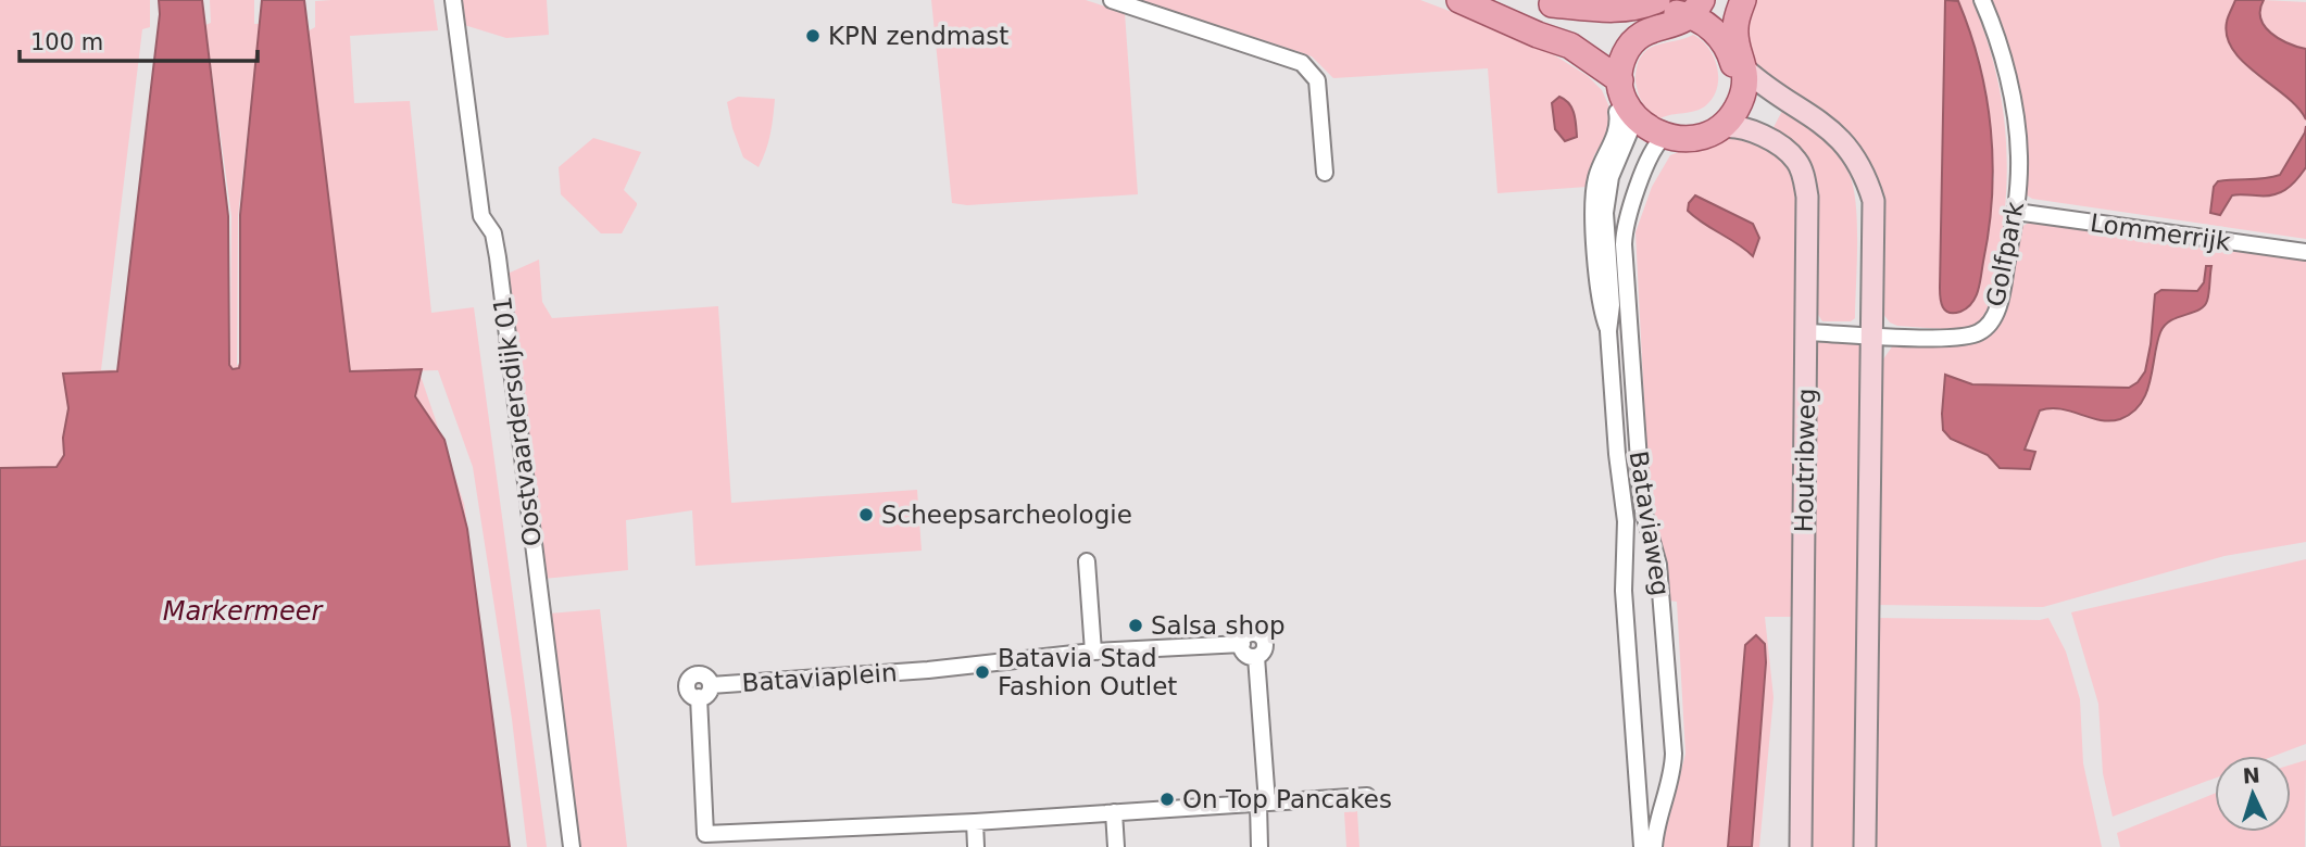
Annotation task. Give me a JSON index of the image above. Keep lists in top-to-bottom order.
{
  "streets": {
    "main road": ["Houtribweg"],
    "street": [
      "Lommerrijk",
      "Golfpark",
      "Oostvaardersdijk 01",
      "Bataviaweg",
      "Bataviaplein"
    ]
  },
  "crossings": [
    ["Lommerrijk", "Golfpark"],
    ["Golfpark", "Houtribweg"]
  ],
  "water": ["Markermeer"],
  "places": [
    "KPN zendmast",
    "Scheepsarcheologie",
    "Salsa shop",
    "Batavia Stad Fashion Outlet",
    "On Top Pancakes"
  ],
  "scale_bar": "100 m",
  "north": "top"
}
